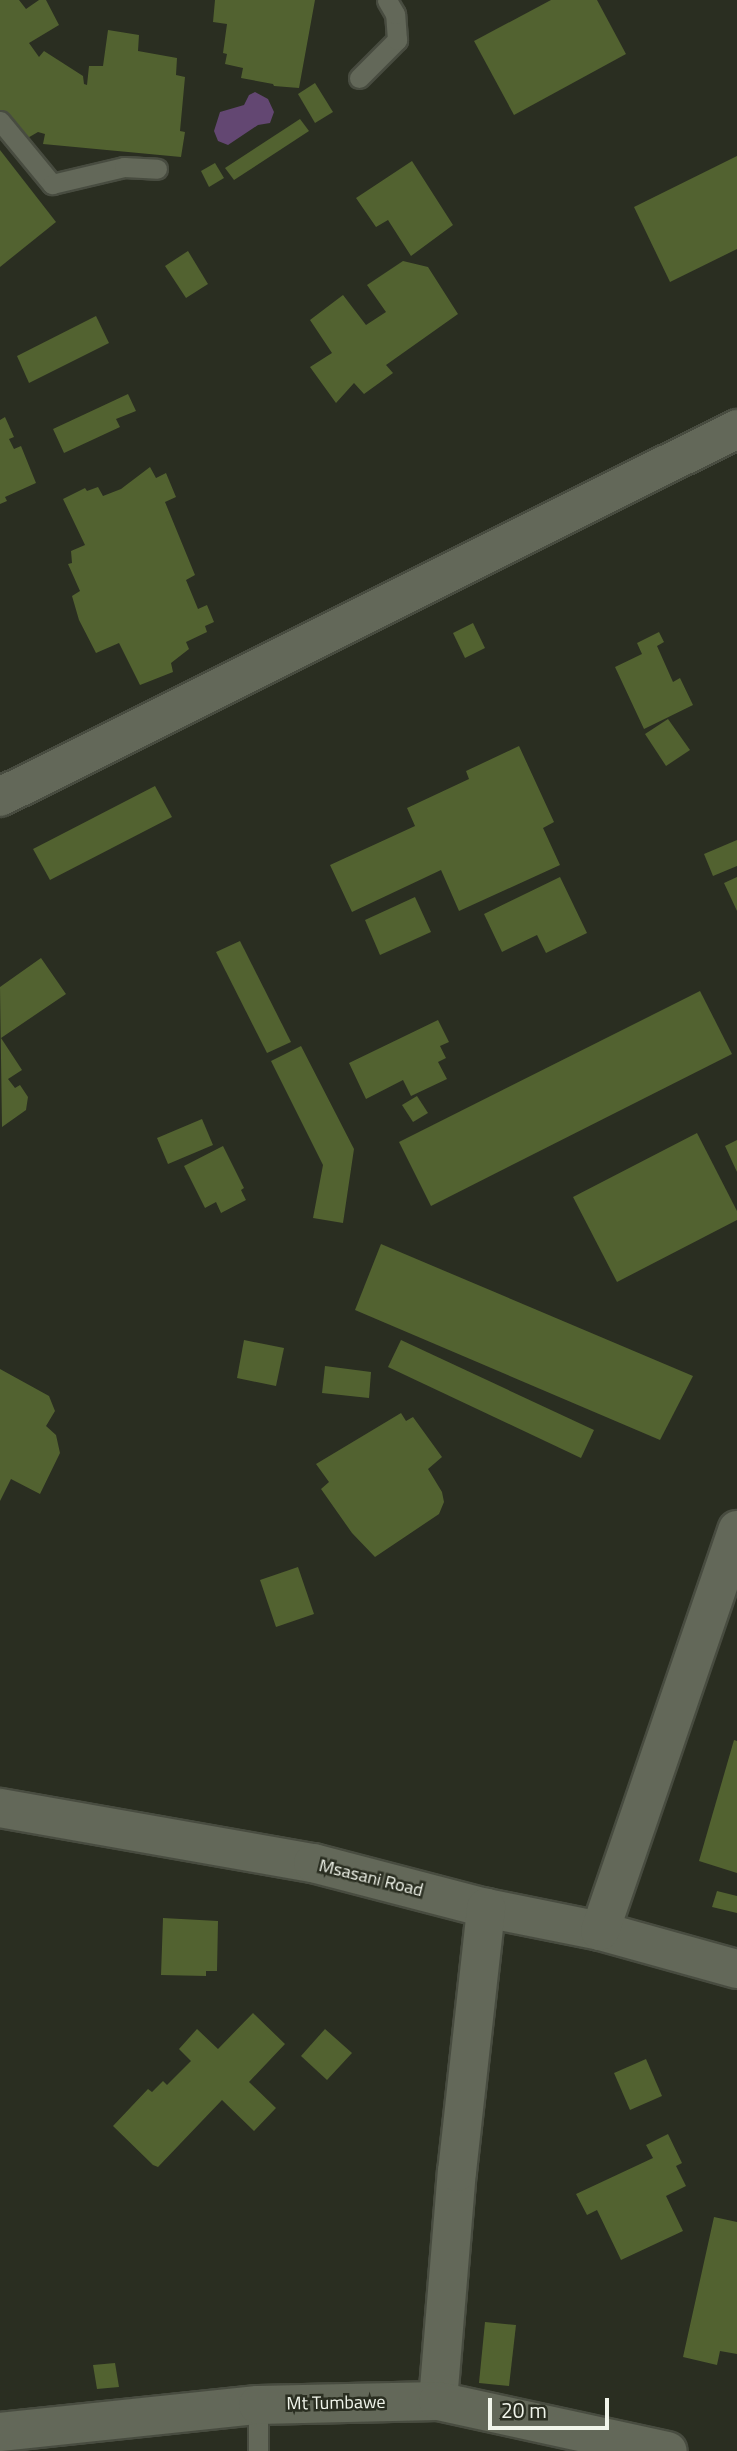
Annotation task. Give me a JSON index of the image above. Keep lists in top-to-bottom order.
{
  "streets": {
    "street": ["Msasani Road", "Mt Tumbawe"]
  },
  "scale_bar": "20 m"
}
